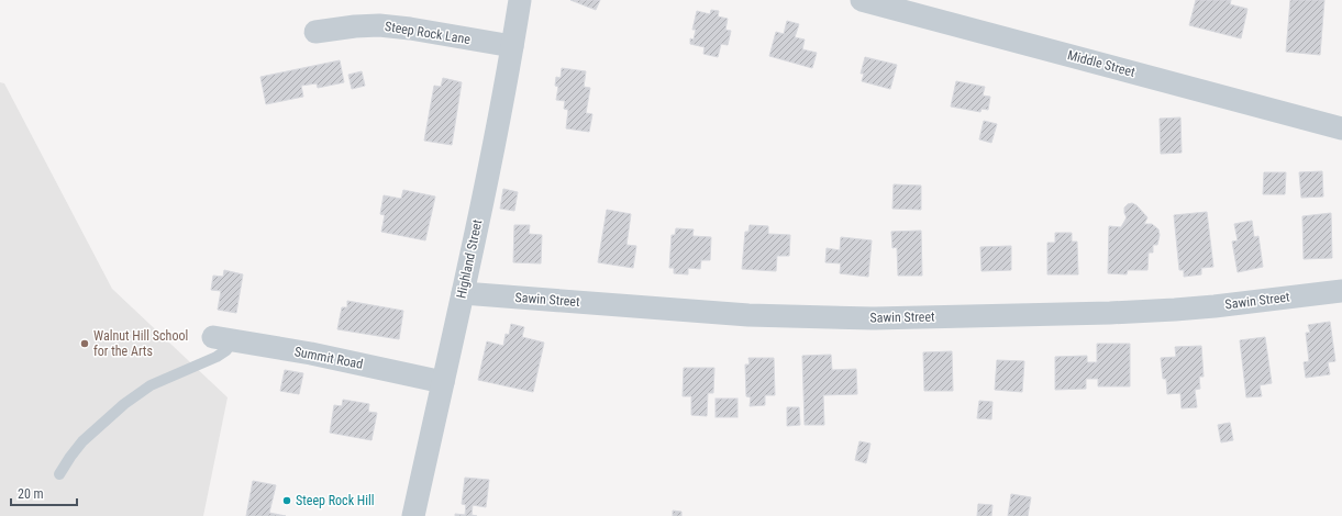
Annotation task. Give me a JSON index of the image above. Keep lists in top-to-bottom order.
{
  "streets": {
    "street": [
      "Steep Rock Lane",
      "Middle Street",
      "Highland Street",
      "Sawin Street",
      "Summit Road"
    ]
  },
  "crossings": [
    ["Steep Rock Lane", "Highland Street"],
    ["Highland Street", "Sawin Street"],
    ["Highland Street", "Summit Road"]
  ],
  "places": ["Walnut Hill School for the Arts", "Steep Rock Hill"],
  "scale_bar": "20 m"
}
